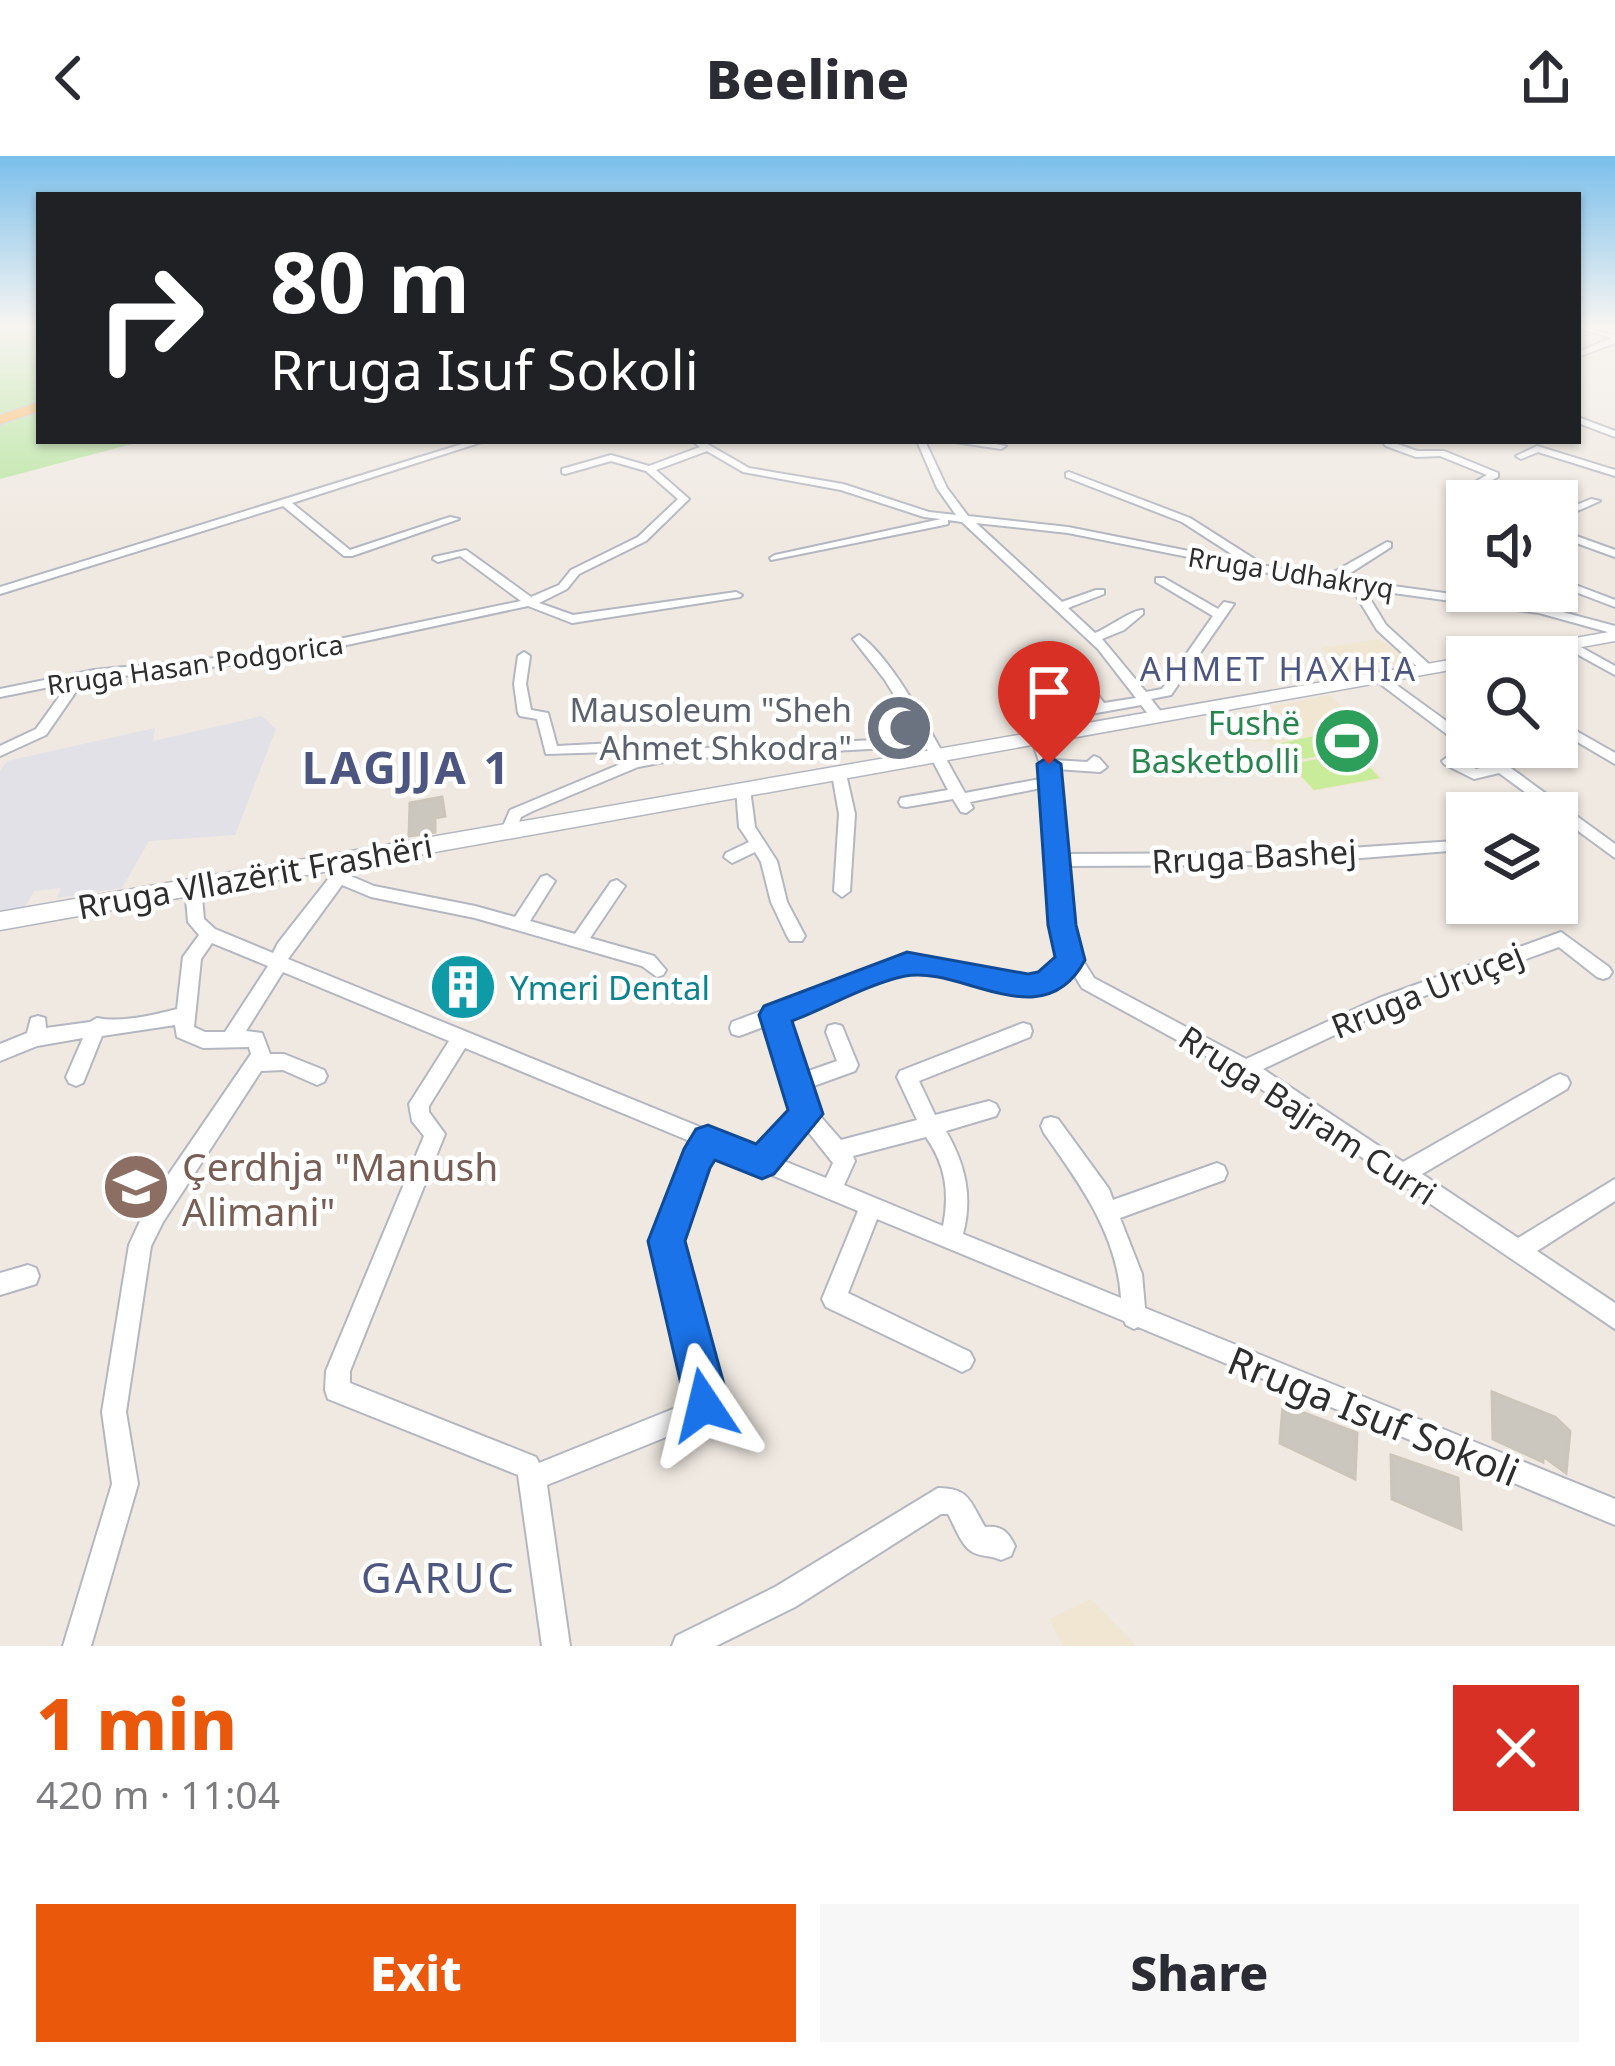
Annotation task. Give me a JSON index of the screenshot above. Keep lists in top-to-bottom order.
{
  "streets": {
    "main road": ["Rruga Vllazërit Frashëri"],
    "street": [
      "Rruga Udhakryq",
      "Rruga Hasan Podgorica",
      "Rruga Bashej",
      "Rruga Uruçej",
      "Rruga Bajram Curri",
      "Rruga Isuf Sokoli"
    ]
  },
  "crossings": [
    ["Rruga Uruçej", "Rruga Bajram Curri"]
  ],
  "districts": ["AHMET HAXHIA", "LAGJJA 1", "GARUC"],
  "places": {
    "mosque": ["Mausoleum \"Sheh Ahmet Shkodra\""],
    "sports": ["Fushë Basketbolli"],
    "building": ["Ymeri Dental"],
    "school or university": ["Çerdhja \"Manush Alimani\""]
  },
  "page": {
    "header": "Beeline",
    "turn": ["80 m", "Rruga Isuf Sokoli"],
    "heading": ["1 min", "420 m · 11:04"],
    "buttons": ["Exit", "Share"]
  }
}
